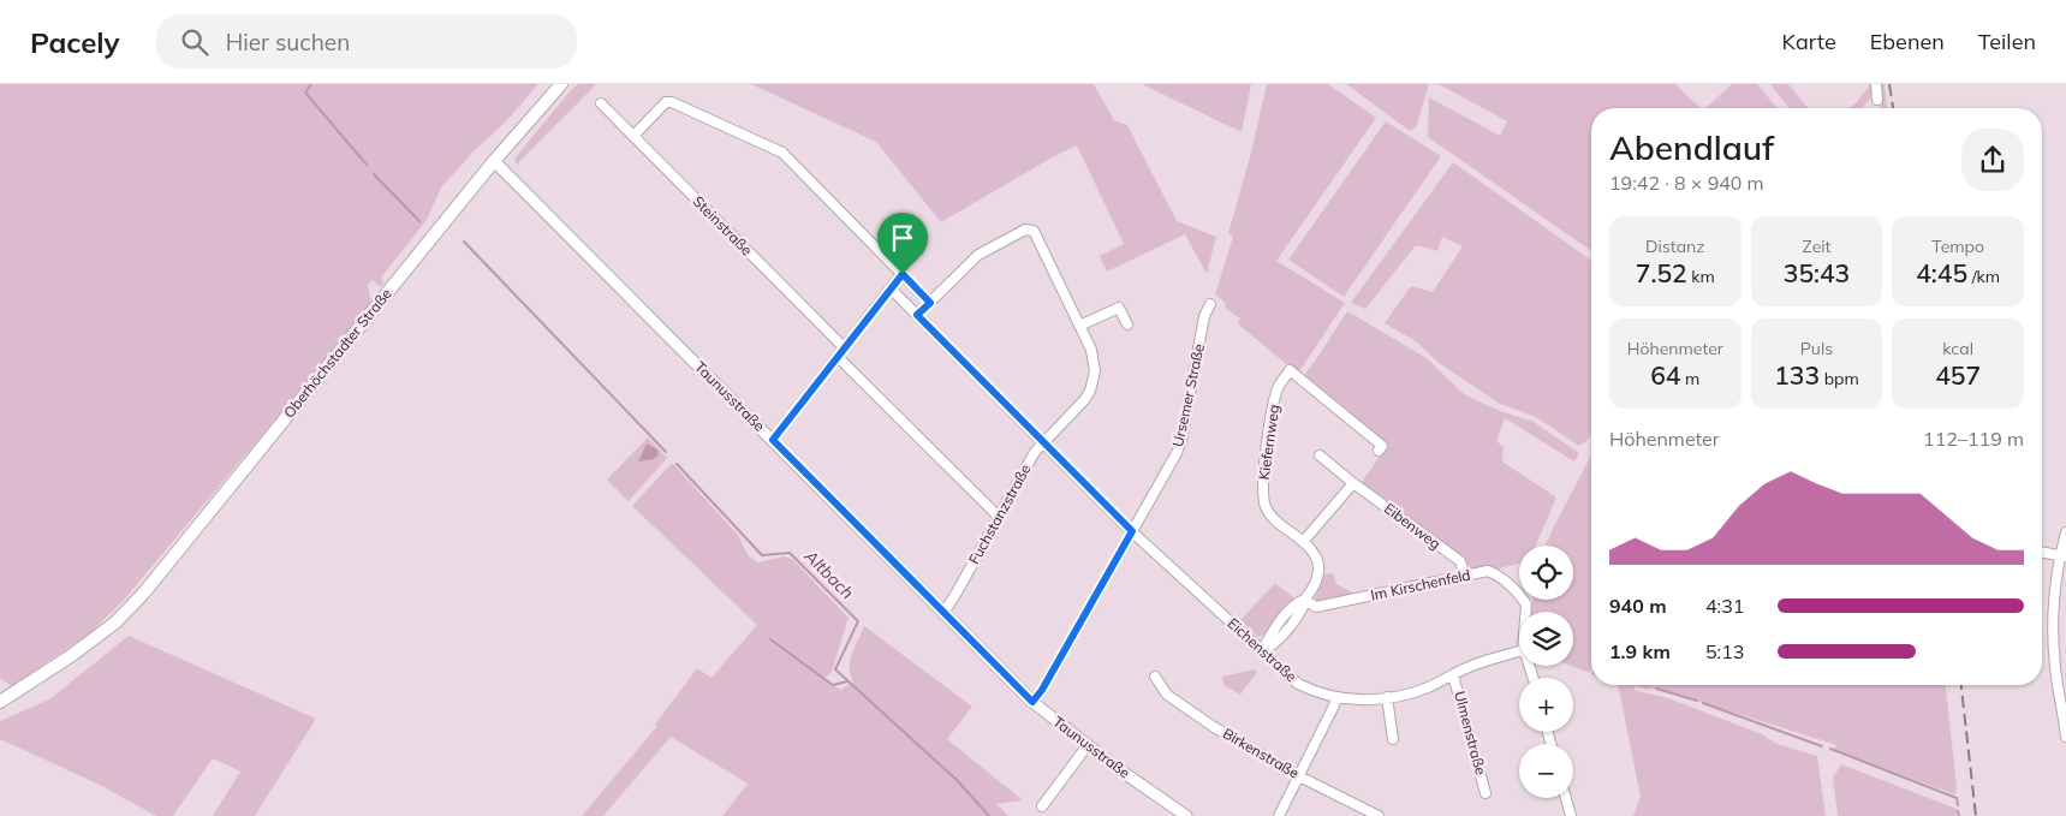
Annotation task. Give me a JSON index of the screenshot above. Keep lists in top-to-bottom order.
{
  "streets": {
    "main road": ["Oberhöchstadter Straße"],
    "street": [
      "Steinstraße",
      "Ursemer Straße",
      "Taunusstraße",
      "Kiefernweg",
      "Fuchstanzstraße",
      "Eibenweg",
      "Im Kirschenfeld",
      "Eichenstraße",
      "Ulmenstraße",
      "Birkenstraße"
    ]
  },
  "crossings": [
    ["Oberhöchstadter Straße", "Taunusstraße"],
    ["Ursemer Straße", "Taunusstraße"],
    ["Ursemer Straße", "Eichenstraße"],
    ["Taunusstraße", "Fuchstanzstraße"],
    ["Kiefernweg", "Im Kirschenfeld"],
    ["Kiefernweg", "Eichenstraße"],
    ["Fuchstanzstraße", "Eichenstraße"],
    ["Eibenweg", "Im Kirschenfeld"],
    ["Eichenstraße", "Ulmenstraße"]
  ],
  "water": ["Altbach"],
  "page": {
    "header": "Pacely",
    "search": "Hier suchen",
    "nav": ["Karte", "Ebenen", "Teilen"],
    "heading": ["Abendlauf", "19:42 · 8 × 940 m"],
    "stats": [
      ["Distanz", "7.52 km"],
      ["Zeit", "35:43"],
      ["Tempo", "4:45 /km"],
      ["Höhenmeter", "64 m"],
      ["Puls", "133 bpm"],
      ["kcal", "457"]
    ],
    "chart": ["Höhenmeter", "112–119 m"],
    "map_buttons": ["+", "−"],
    "list": [
      {
        "name": "940 m",
        "note": "4:31"
      },
      {
        "name": "1.9 km",
        "note": "5:13"
      }
    ]
  }
}
